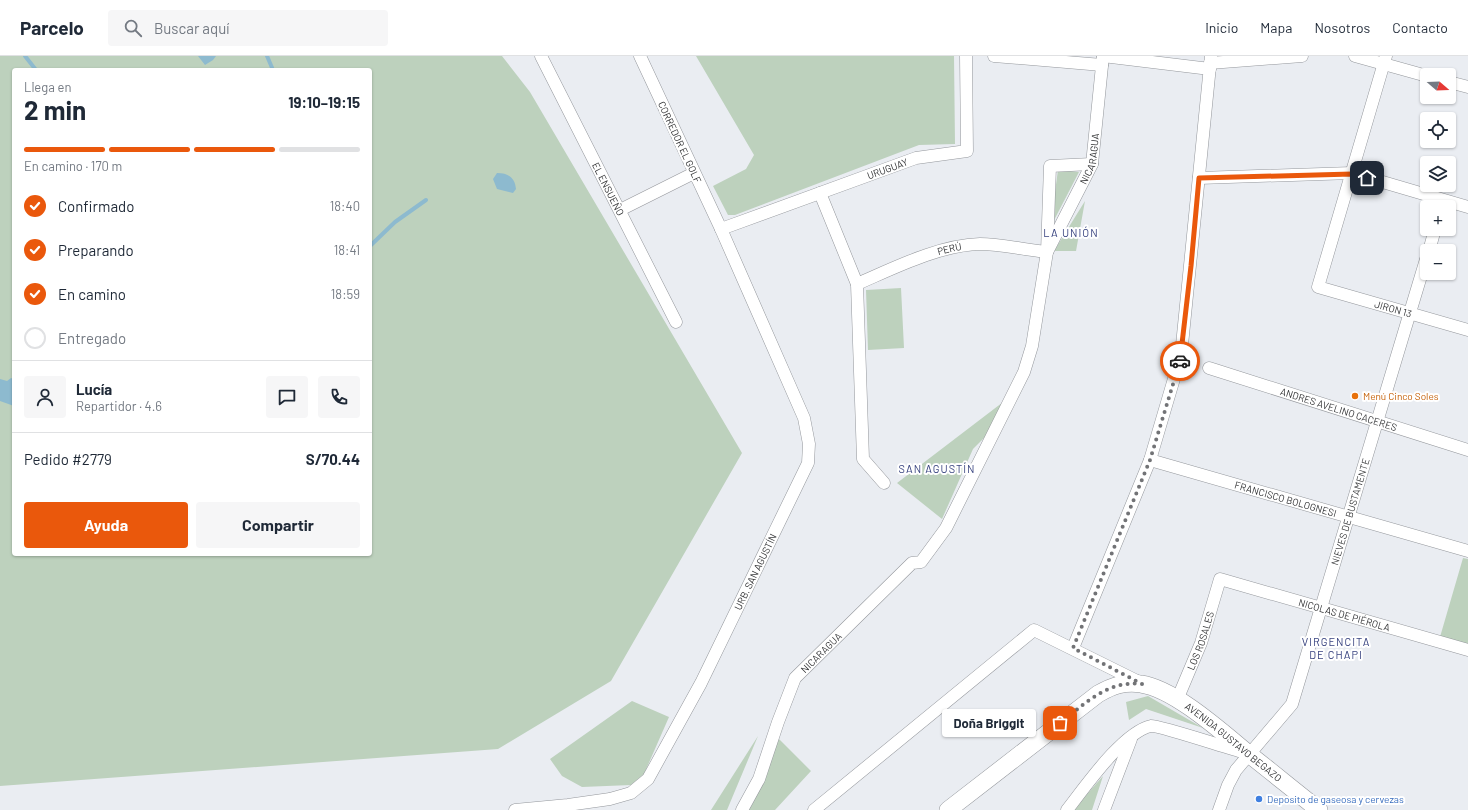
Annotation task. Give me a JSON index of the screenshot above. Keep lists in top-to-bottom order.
{
  "streets": {
    "street": [
      "CORREDOR EL GOLF",
      "NICARAGUA",
      "URUGUAY",
      "EL ENSUEÑO",
      "PERÚ",
      "JIRON 13",
      "ANDRES AVELINO CACERES",
      "FRANCISCO BOLOGNESI",
      "NIEVES DE BUSTAMENTE",
      "URB. SAN AGUSTÍN",
      "NICOLAS DE PIÉROLA",
      "LOS ROSALES",
      "AVENIDA GUSTAVO BEGAZO"
    ]
  },
  "crossings": [
    ["CORREDOR EL GOLF", "URUGUAY"],
    ["CORREDOR EL GOLF", "URB. SAN AGUSTÍN"],
    ["NICARAGUA", "PERÚ"],
    ["URUGUAY", "URB. SAN AGUSTÍN"],
    ["JIRON 13", "NIEVES DE BUSTAMENTE"],
    ["ANDRES AVELINO CACERES", "NIEVES DE BUSTAMENTE"],
    ["FRANCISCO BOLOGNESI", "NIEVES DE BUSTAMENTE"],
    ["NIEVES DE BUSTAMENTE", "NICOLAS DE PIÉROLA"],
    ["NIEVES DE BUSTAMENTE", "AVENIDA GUSTAVO BEGAZO"],
    ["NICOLAS DE PIÉROLA", "LOS ROSALES"],
    ["LOS ROSALES", "AVENIDA GUSTAVO BEGAZO"]
  ],
  "districts": ["LA UNIÓN", "SAN AGUSTÍN", "VIRGENCITA DE CHAPI"],
  "places": ["Menú Cinco Soles", "Doña Briggit", "Deposito de gaseosa y cervezas"],
  "north": "right",
  "page": {
    "header": "Parcelo",
    "search": "Buscar aquí",
    "nav": [
      "Inicio",
      "Mapa",
      "Nosotros",
      "Contacto"
    ],
    "map_buttons": ["+", "−"],
    "heading": ["2 min", "Llega en", "19:10–19:15"],
    "panel": [
      "Lucía",
      "Repartidor · 4.6",
      "Pedido #2779",
      "S/70.44"
    ],
    "bar": "En camino · 170 m",
    "list": [
      ["Confirmado", "18:40"],
      ["Preparando", "18:41"],
      ["En camino", "18:59"],
      "Entregado"
    ],
    "buttons": ["Ayuda", "Compartir"],
    "bubble": "Doña Briggit"
  }
}
